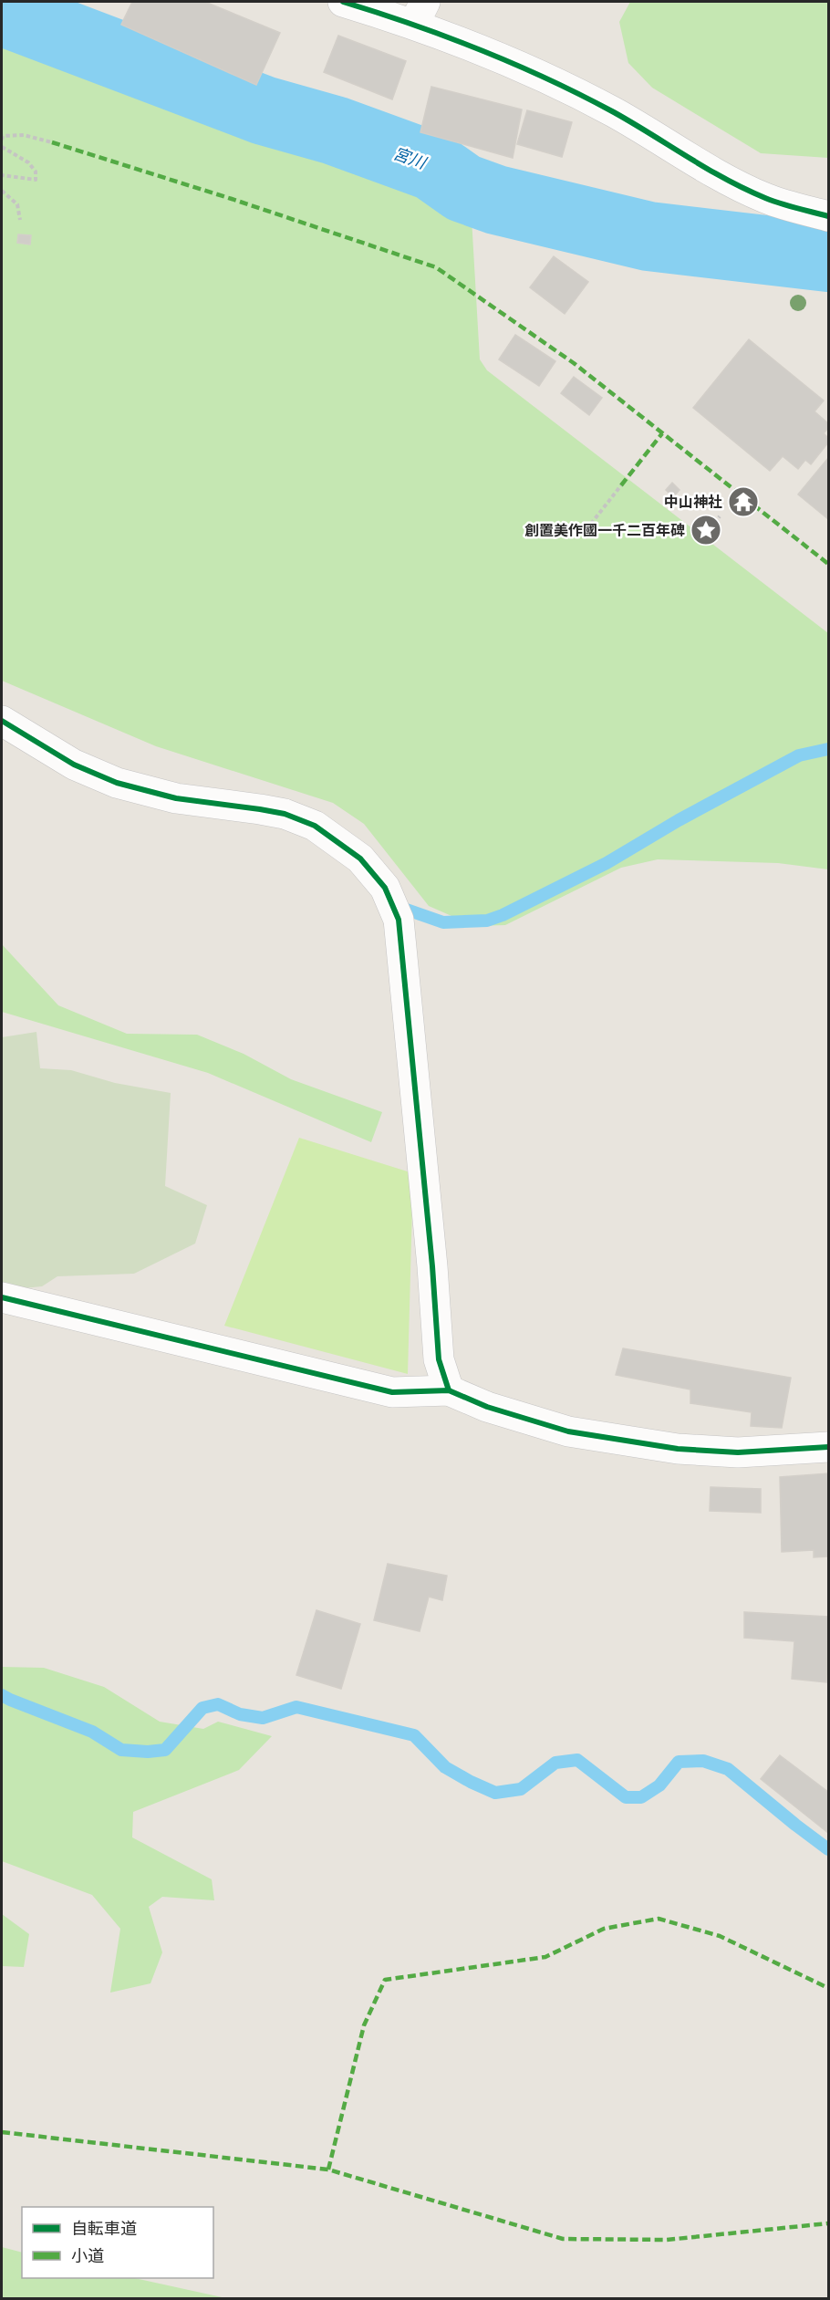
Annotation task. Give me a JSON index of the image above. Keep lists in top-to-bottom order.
{
  "water": ["宮川"],
  "places": {
    "temple": ["中山神社"],
    "place": ["創置美作國一千二百年碑"]
  },
  "legend": ["自転車道", "小道"]
}
